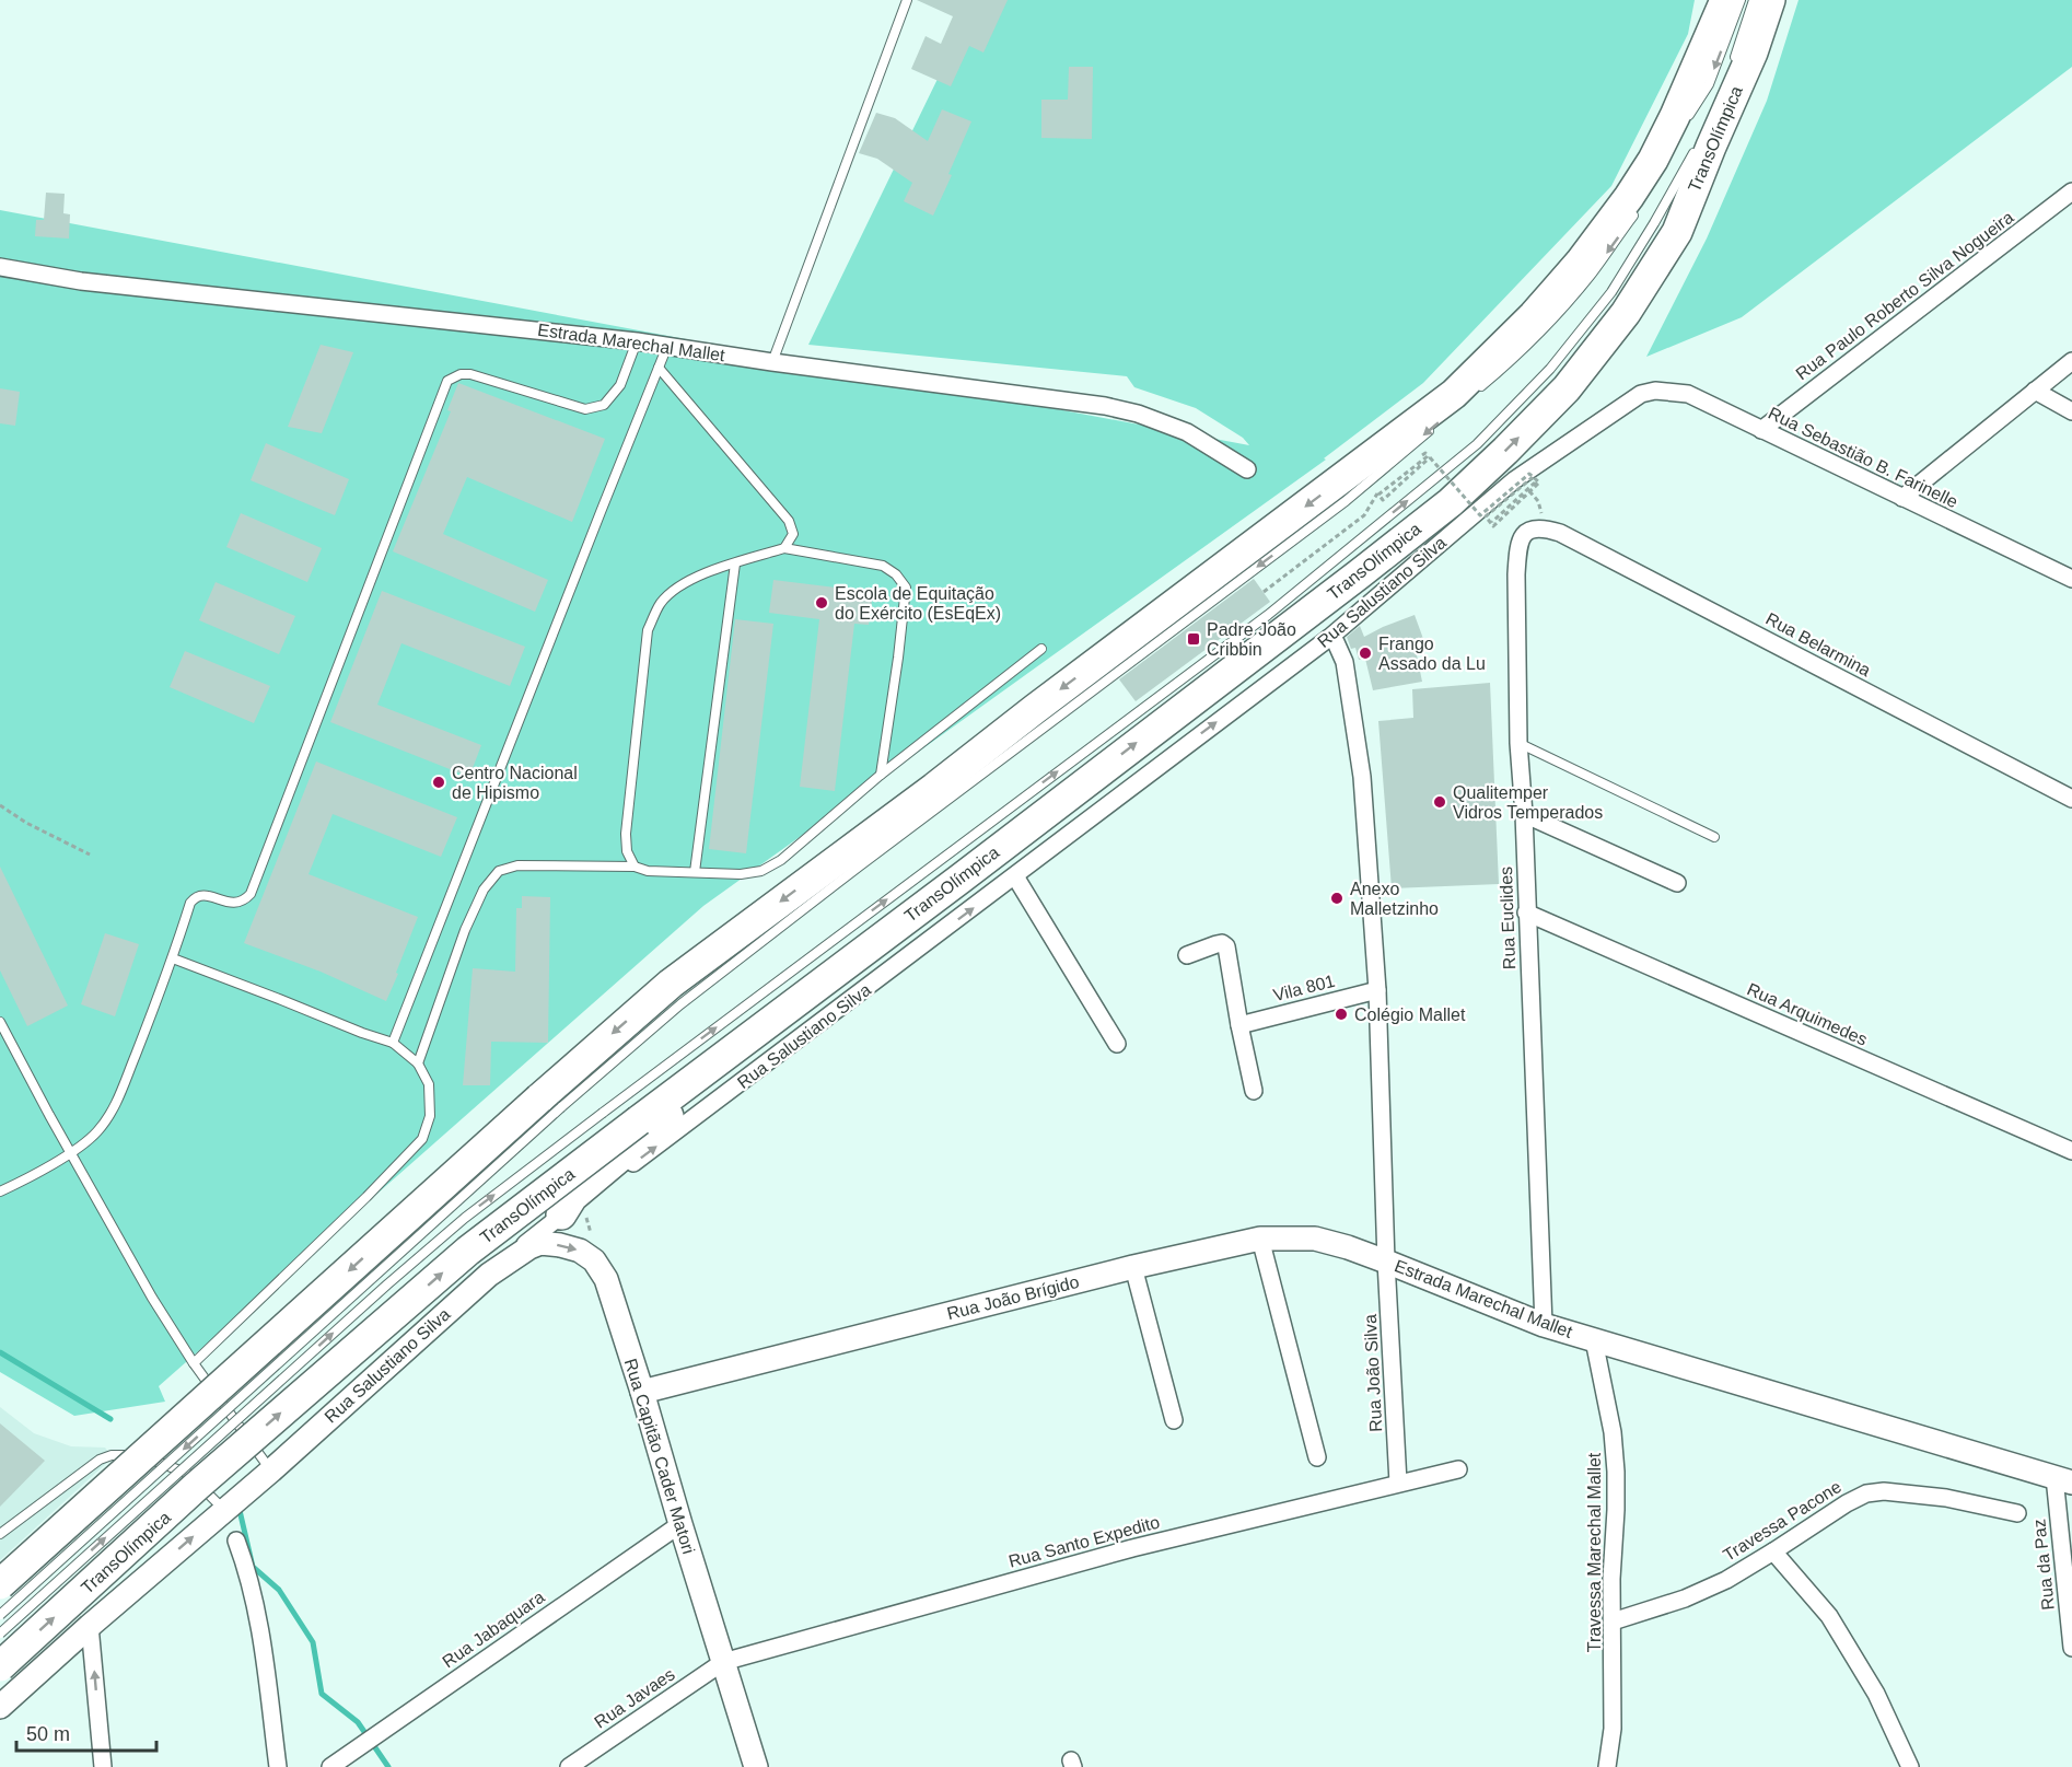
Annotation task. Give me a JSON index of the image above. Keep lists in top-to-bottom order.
{
  "streets": {
    "highway": ["TransOlímpica"],
    "street": [
      "Rua Paulo Roberto Silva Nogueira",
      "Estrada Marechal Mallet",
      "Rua Sebastião B. Farinelle",
      "Rua Salustiano Silva",
      "Rua Belarmina",
      "Rua Euclides",
      "Vila 801",
      "Rua Arquimedes",
      "Rua João Brígido",
      "Rua João Silva",
      "Rua Capitão Cader Matori",
      "Travessa Pacone",
      "Rua Santo Expedito",
      "Travessa Marechal Mallet",
      "Rua da Paz",
      "Rua Jabaquara",
      "Rua Javaes"
    ]
  },
  "crossings": [
    ["Rua Paulo Roberto Silva Nogueira", "Rua Sebastião B. Farinelle"],
    ["Estrada Marechal Mallet", "Rua Salustiano Silva"],
    ["Estrada Marechal Mallet", "Rua Euclides"],
    ["Estrada Marechal Mallet", "Vila 801"],
    ["Estrada Marechal Mallet", "Rua João Brígido"],
    ["Estrada Marechal Mallet", "Rua João Silva"],
    ["Estrada Marechal Mallet", "Travessa Marechal Mallet"],
    ["Estrada Marechal Mallet", "Rua da Paz"],
    ["Rua Sebastião B. Farinelle", "Rua Salustiano Silva"],
    ["Rua Salustiano Silva", "Rua Capitão Cader Matori"],
    ["Rua Belarmina", "Rua Euclides"],
    ["Rua Euclides", "Rua Arquimedes"],
    ["Rua João Brígido", "Rua João Silva"],
    ["Rua João Brígido", "Rua Capitão Cader Matori"],
    ["Rua João Silva", "Rua Santo Expedito"],
    ["Rua Capitão Cader Matori", "Rua Santo Expedito"],
    ["Rua Capitão Cader Matori", "Rua Jabaquara"],
    ["Rua Capitão Cader Matori", "Rua Javaes"],
    ["Travessa Pacone", "Travessa Marechal Mallet"],
    ["Rua Santo Expedito", "Rua Javaes"]
  ],
  "one_way": ["Rua Salustiano Silva"],
  "places": {
    "other": [
      "Escola de Equitação do Exército (EsEqEx)",
      "Frango Assado da Lu",
      "Centro Nacional de Hipismo",
      "Qualitemper Vidros Temperados",
      "Anexo Malletzinho",
      "Colégio Mallet"
    ],
    "transit": ["Padre João Cribbin"]
  },
  "scale_bar": "50 m"
}
